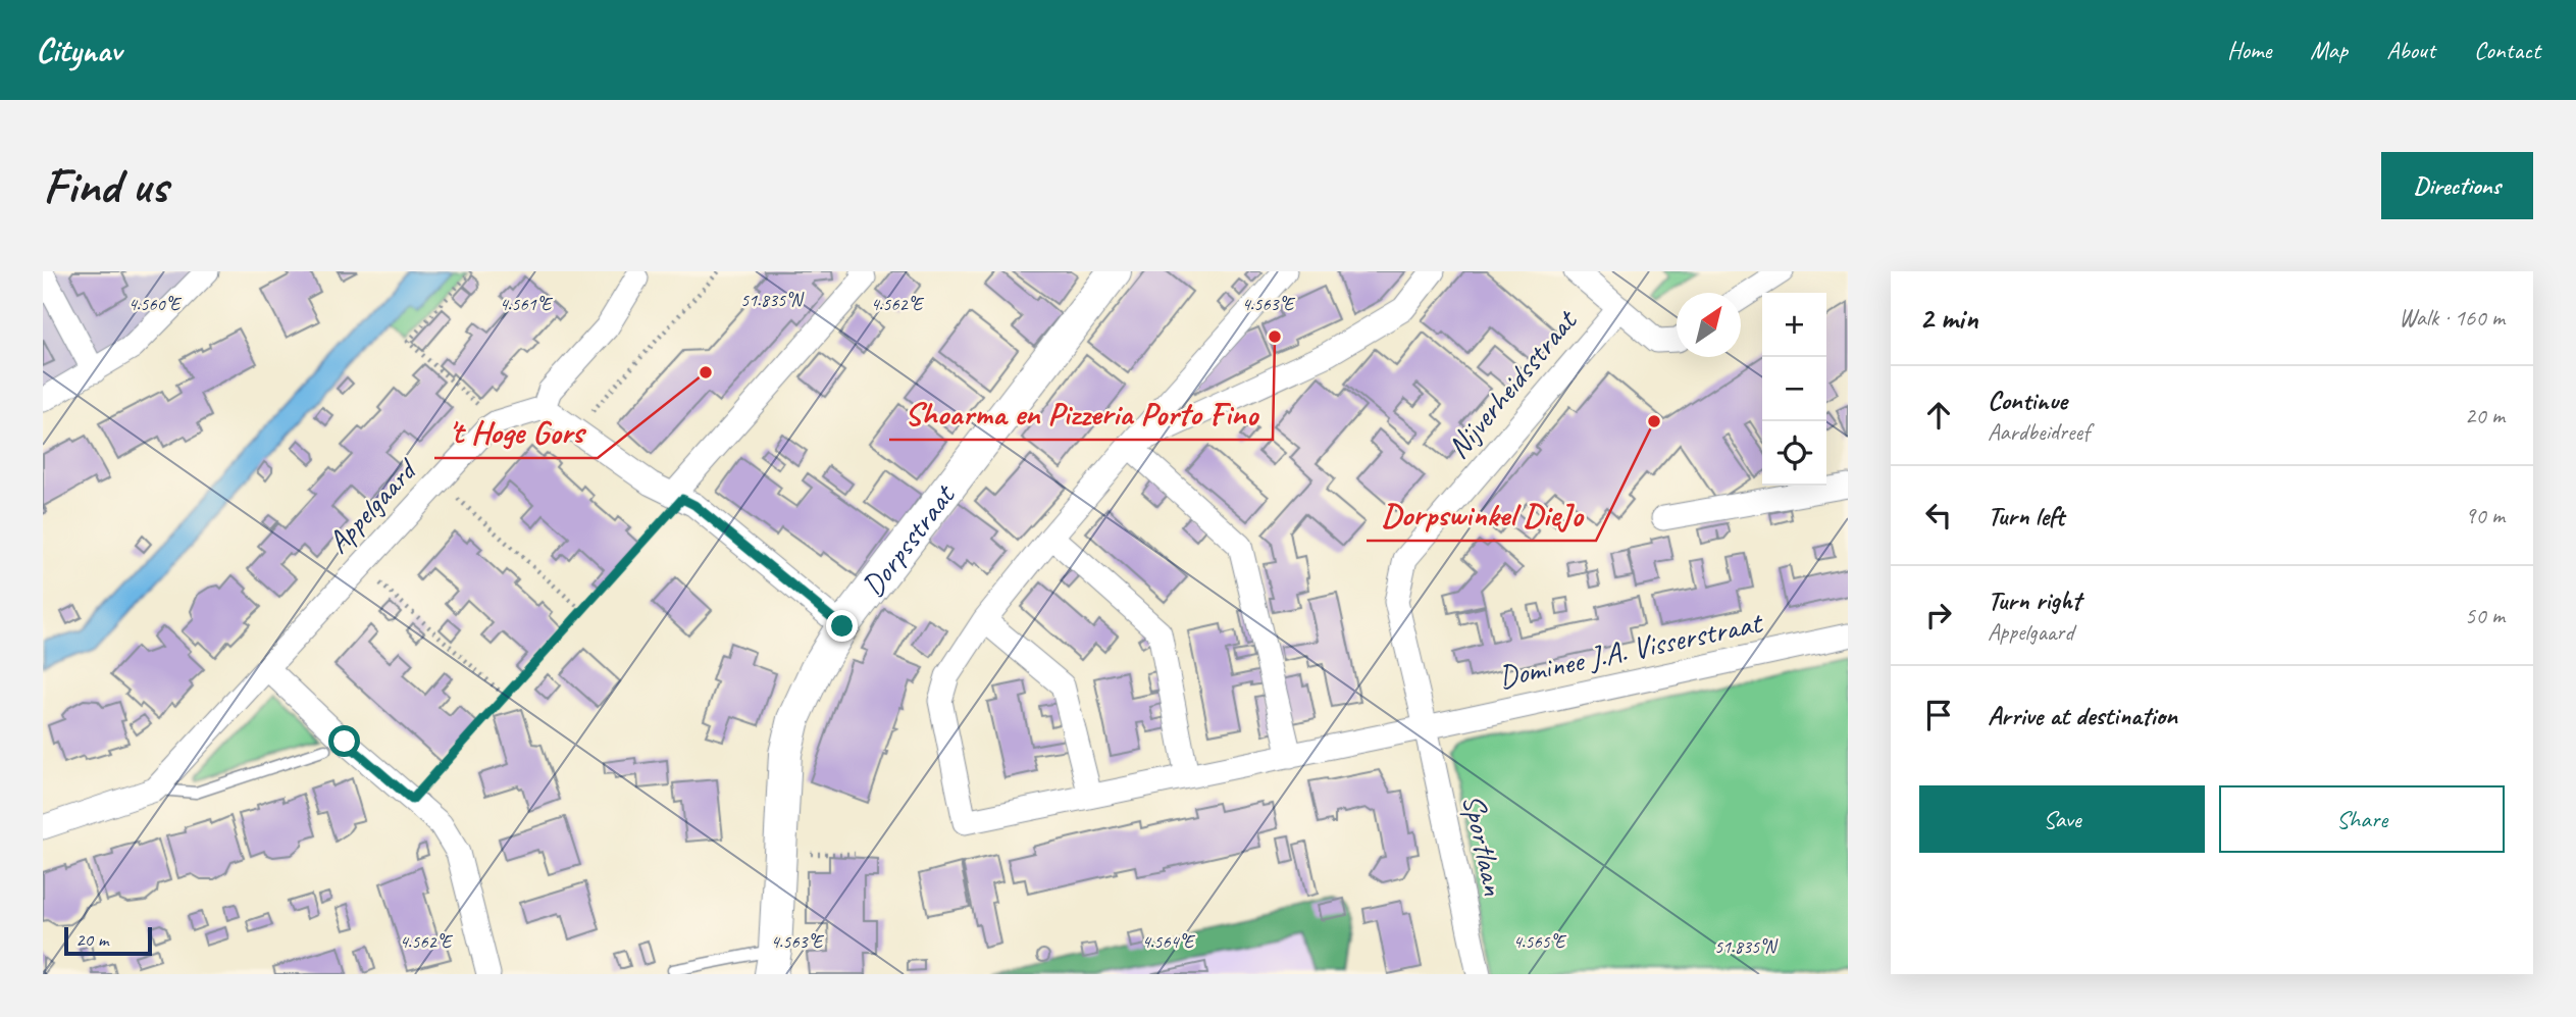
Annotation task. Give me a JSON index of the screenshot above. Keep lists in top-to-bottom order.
{
  "streets": {
    "main road": ["Dorpsstraat"],
    "street": [
      "Nijverheidsstraat",
      "Appelgaard",
      "Dominee J.A. Visserstraat",
      "Sportlaan"
    ]
  },
  "crossings": [
    ["Nijverheidsstraat", "Dominee J.A. Visserstraat"],
    ["Nijverheidsstraat", "Sportlaan"],
    ["Dominee J.A. Visserstraat", "Sportlaan"]
  ],
  "places": ["Shoarma en Pizzeria Porto Fino", "'t Hoge Gors", "Dorpswinkel DieJo"],
  "scale_bar": "20 m",
  "north": "top right",
  "page": {
    "header": "Citynav",
    "nav": [
      "Home",
      "Map",
      "About",
      "Contact"
    ],
    "buttons": [
      "Directions",
      ["Save", "Share"]
    ],
    "title": "Find us",
    "heading": ["2 min", "Walk · 160 m"],
    "map_buttons": ["+", "−"],
    "list": [
      ["Continue", "Aardbeidreef", "20 m"],
      ["Turn left", "90 m"],
      ["Turn right", "Appelgaard", "50 m"],
      "Arrive at destination"
    ],
    "scale": "20 m"
  },
  "coordinates": [
    "51.835°N",
    "4.560°E",
    "4.561°E",
    "4.562°E",
    "4.563°E",
    "4.564°E",
    "4.565°E"
  ]
}
